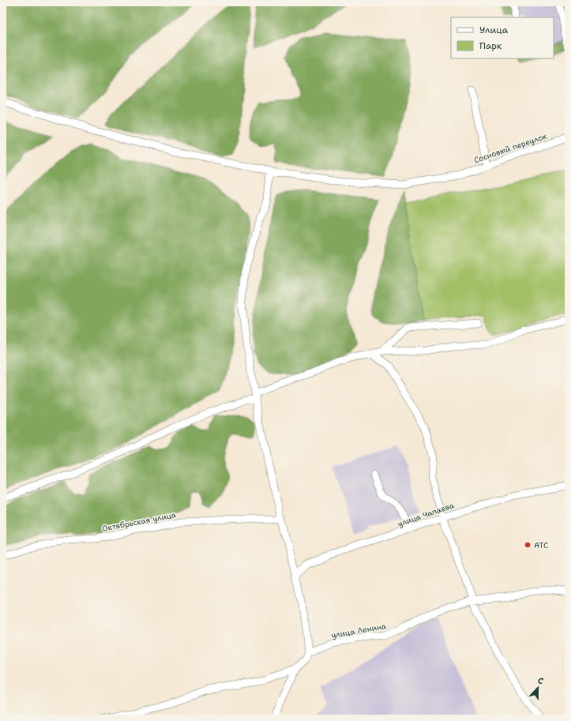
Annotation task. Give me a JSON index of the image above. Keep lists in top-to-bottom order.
{
  "streets": {
    "street": [
      "Сосновый переулок",
      "улица Чапаева",
      "Октябрьская улица",
      "улица Ленина"
    ]
  },
  "places": ["АТС"],
  "legend": ["Улица", "Парк"],
  "north": "top"
}
